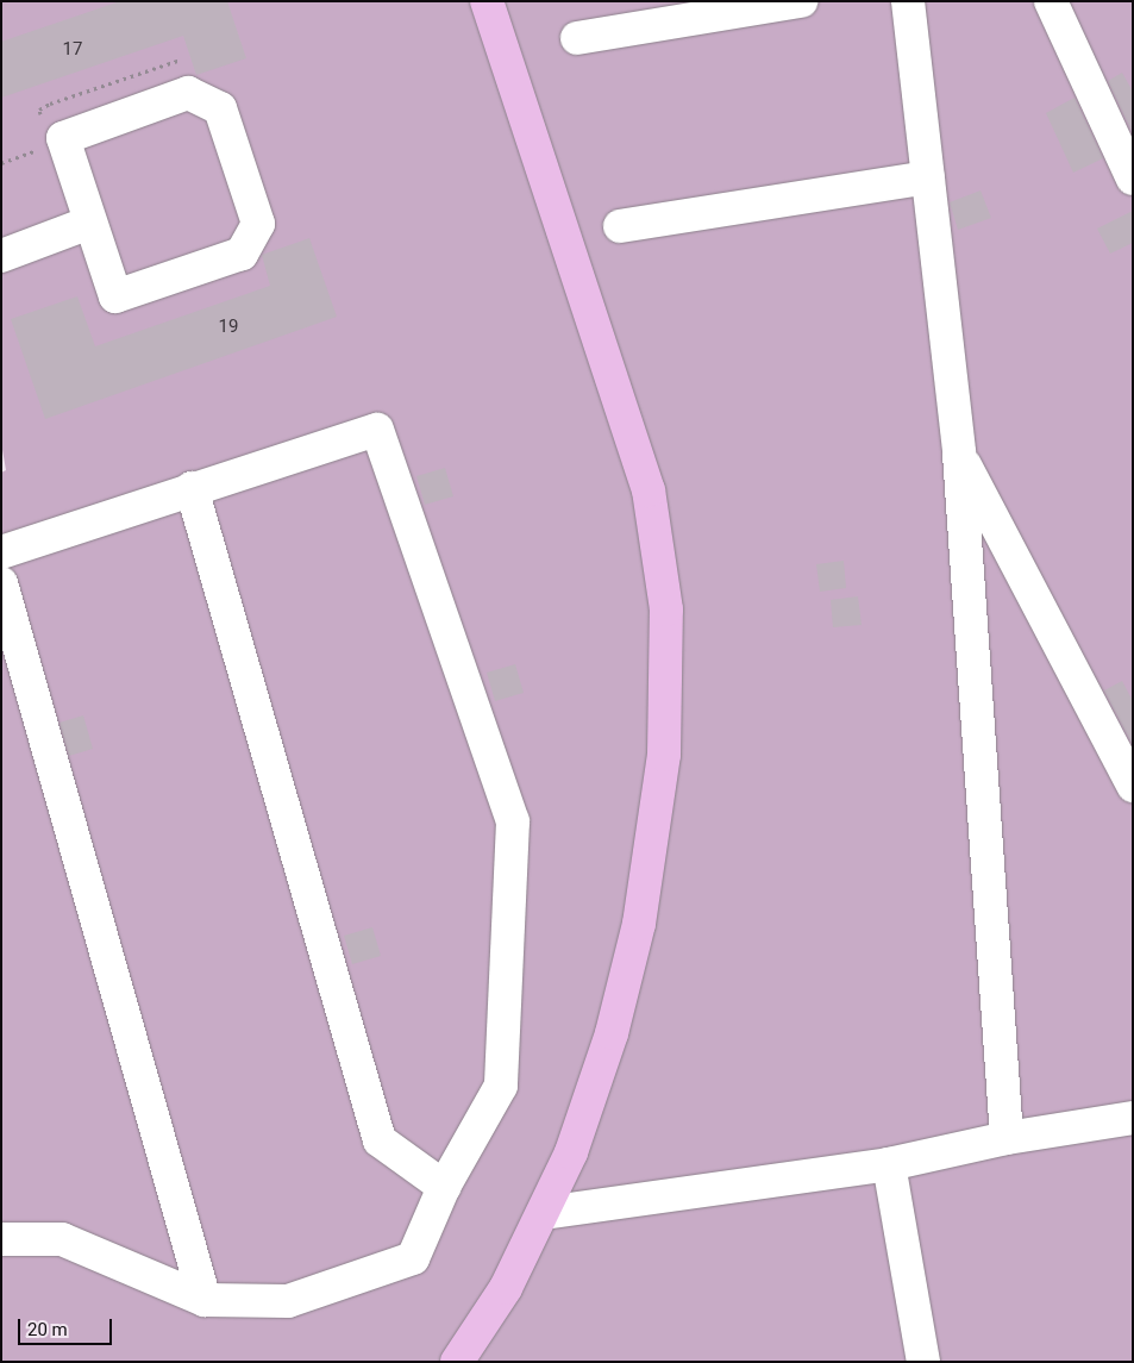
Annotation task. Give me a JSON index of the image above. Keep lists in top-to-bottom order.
{
  "house_numbers": ["17", "19"],
  "scale_bar": "20 m"
}
